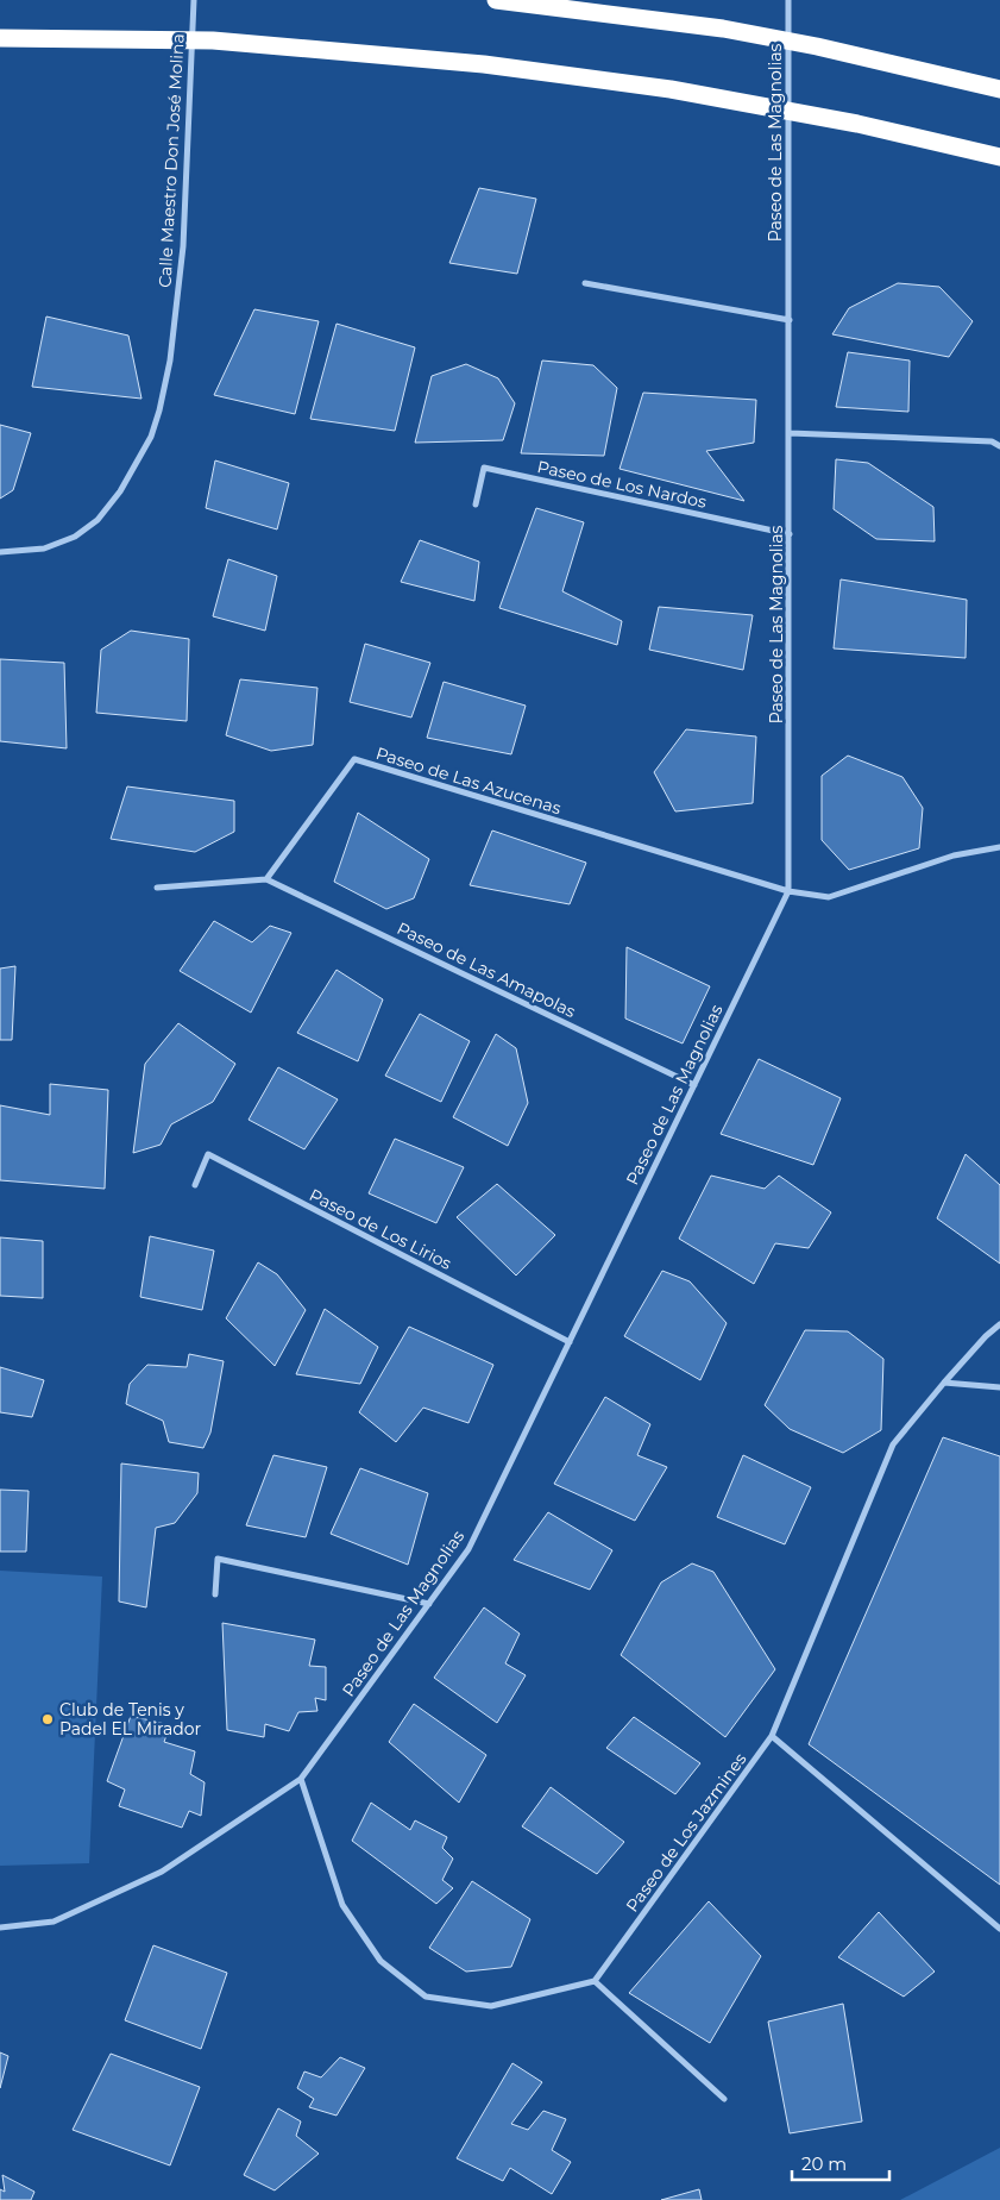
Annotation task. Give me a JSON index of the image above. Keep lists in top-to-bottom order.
{
  "streets": {
    "street": [
      "Paseo de Las Magnolias",
      "Calle Maestro Don José Molina",
      "Paseo de Los Nardos",
      "Paseo de Las Azucenas",
      "Paseo de Las Amapolas",
      "Paseo de Los Lirios",
      "Paseo de Los Jazmines"
    ]
  },
  "crossings": [
    ["Paseo de Las Magnolias", "Paseo de Los Nardos"],
    ["Paseo de Las Magnolias", "Paseo de Las Azucenas"],
    ["Paseo de Las Magnolias", "Paseo de Las Amapolas"],
    ["Paseo de Las Magnolias", "Paseo de Los Lirios"],
    ["Paseo de Las Azucenas", "Paseo de Las Amapolas"]
  ],
  "places": ["Club de Tenis y Padel EL Mirador"],
  "scale_bar": "20 m"
}
